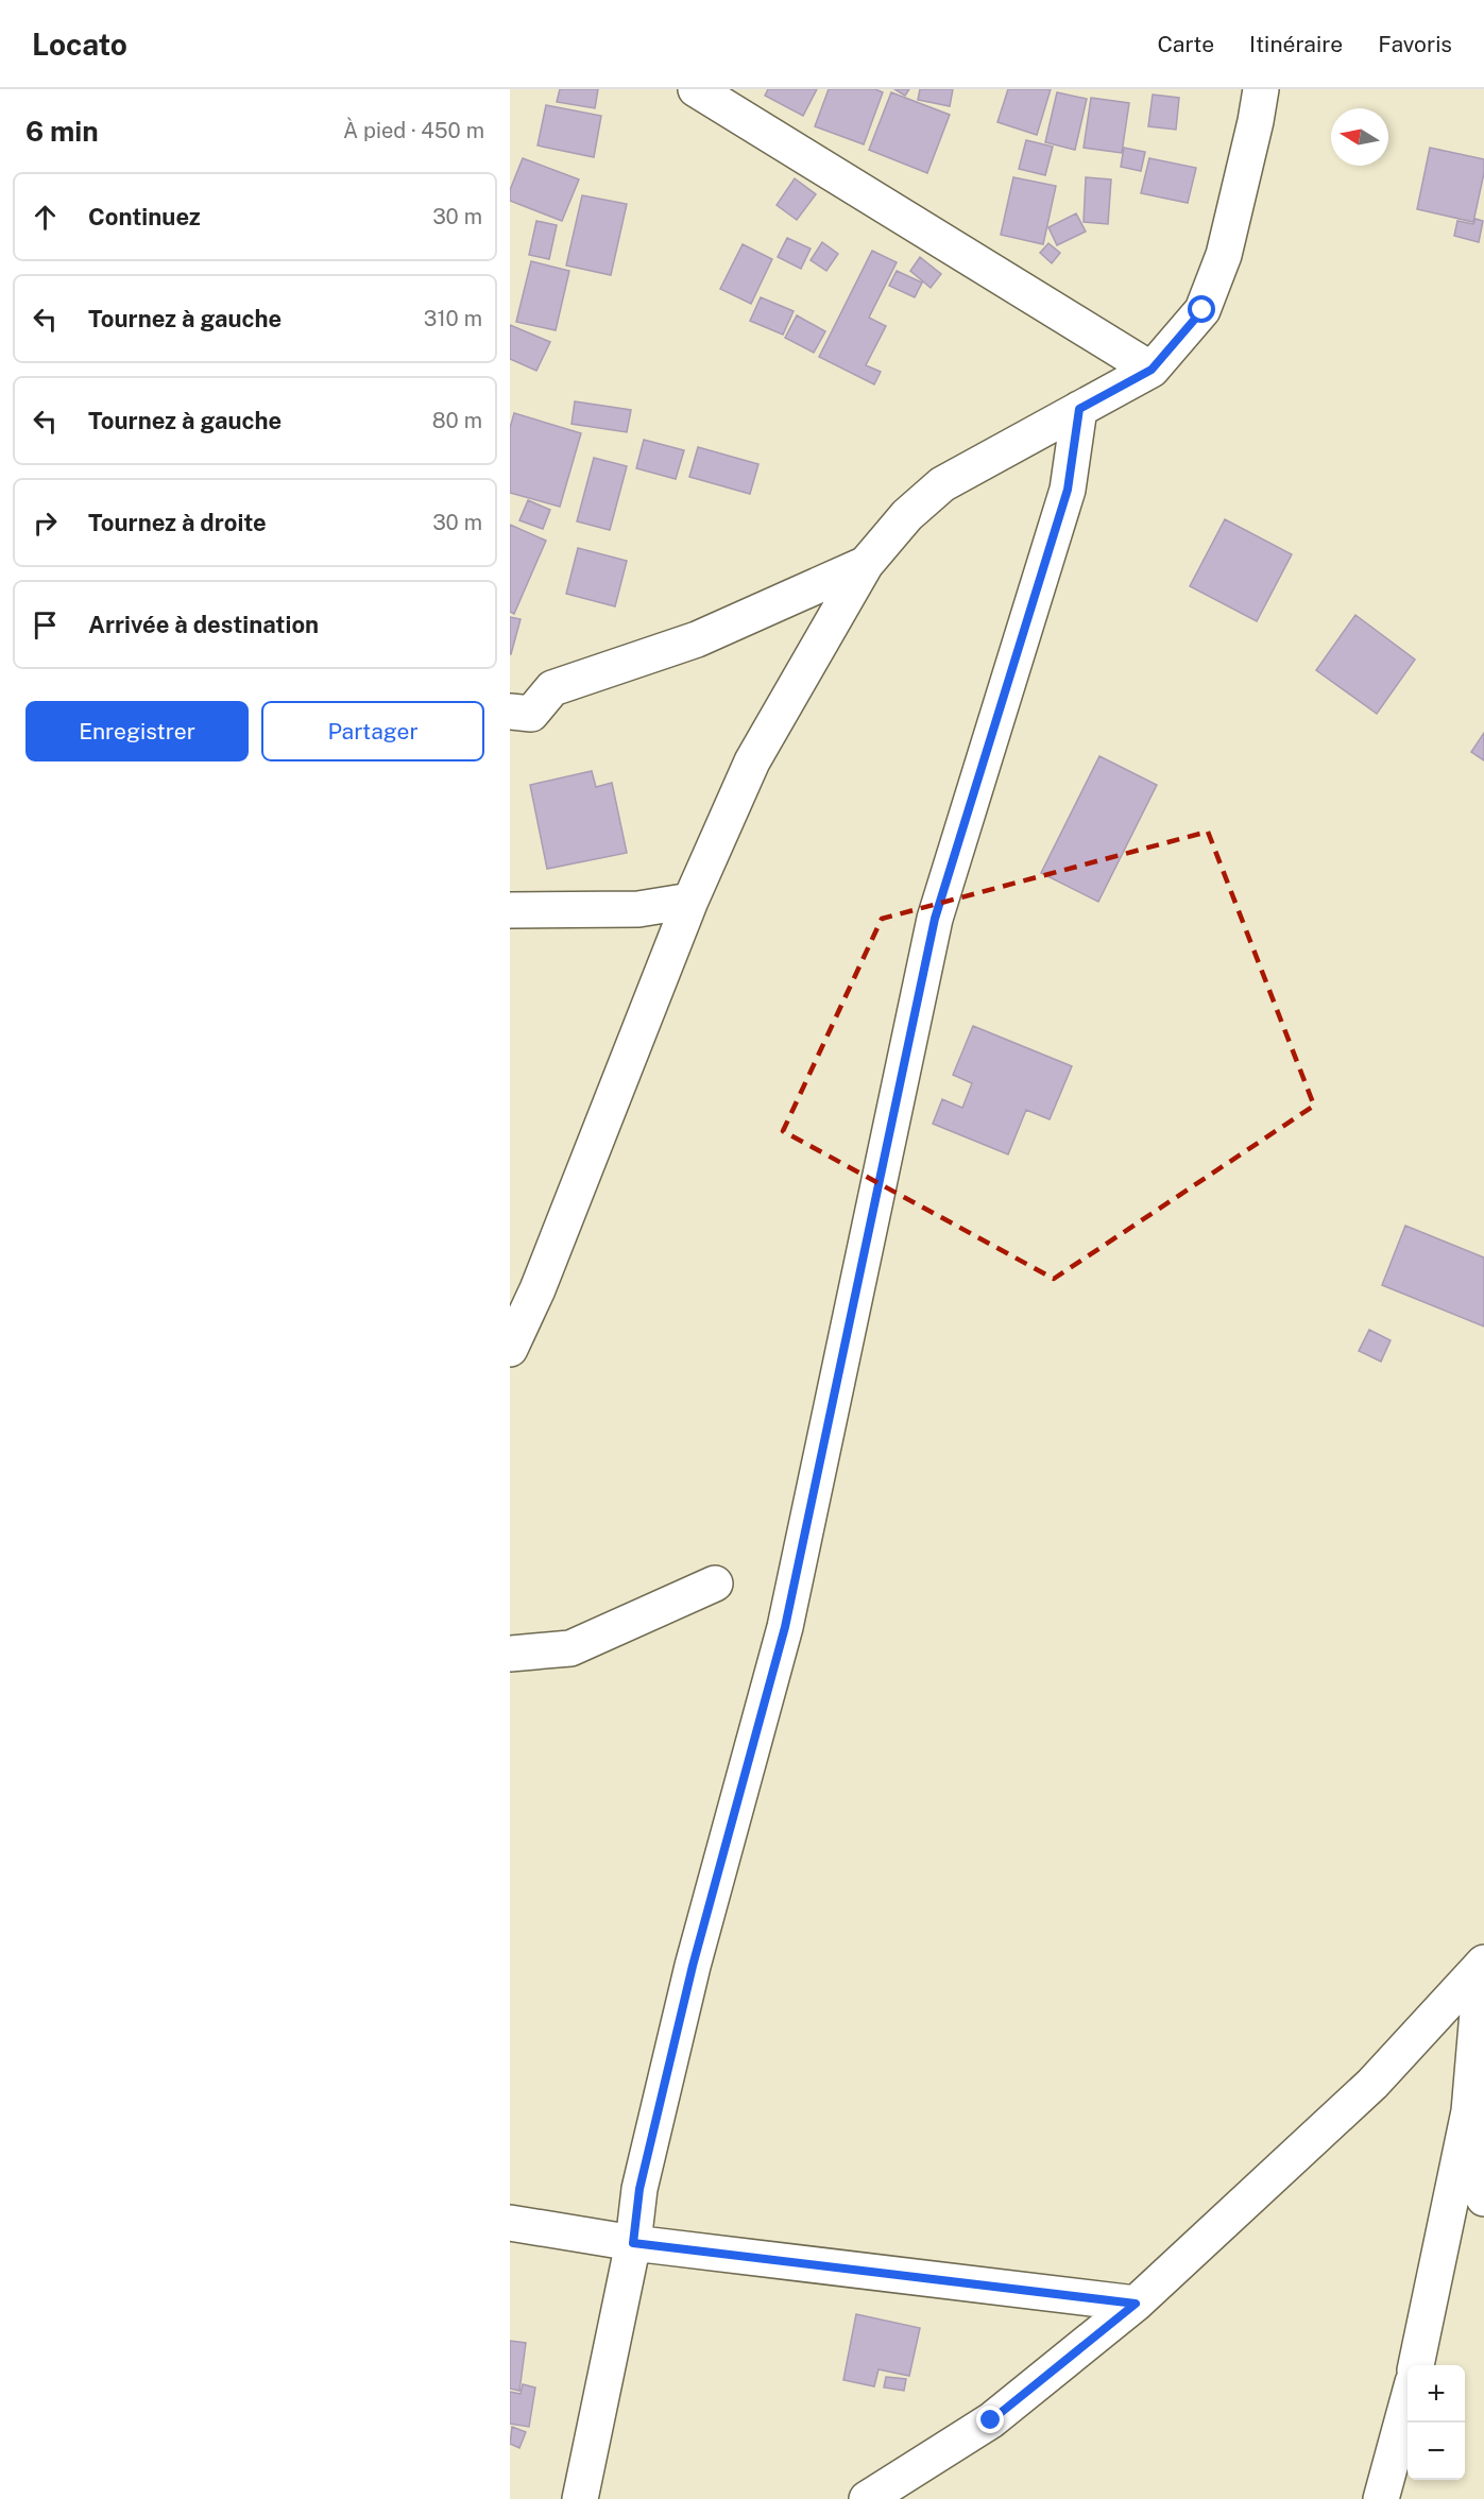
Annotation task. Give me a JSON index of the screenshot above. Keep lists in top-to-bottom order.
{
  "north": "left",
  "page": {
    "header": "Locato",
    "nav": ["Carte", "Itinéraire", "Favoris"],
    "heading": ["6 min", "À pied · 450 m"],
    "list": [
      ["Continuez", "30 m"],
      ["Tournez à gauche", "310 m"],
      ["Tournez à gauche", "80 m"],
      ["Tournez à droite", "30 m"],
      "Arrivée à destination"
    ],
    "buttons": ["Enregistrer", "Partager"],
    "map_buttons": ["+", "−"]
  }
}
